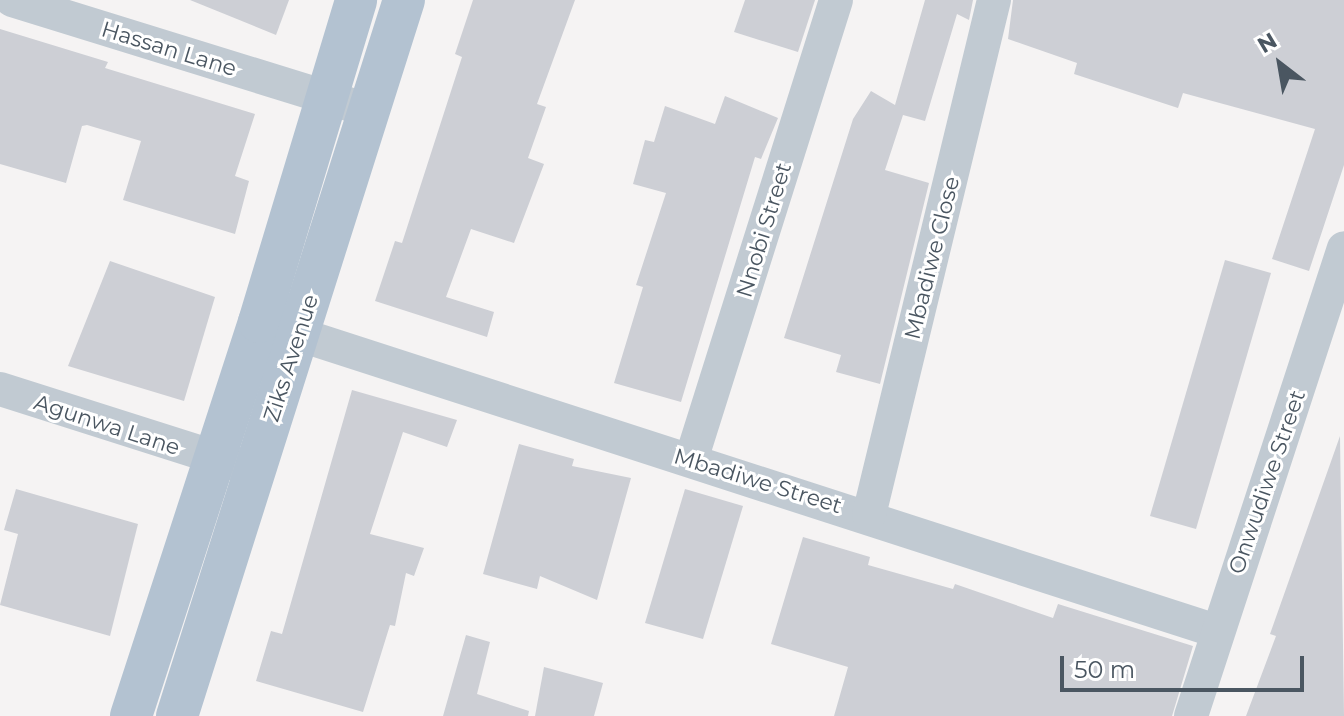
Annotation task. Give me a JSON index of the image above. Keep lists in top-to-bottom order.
{
  "streets": {
    "main road": ["Ziks Avenue"],
    "street": [
      "Hassan Lane",
      "Nnobi Street",
      "Mbadiwe Close",
      "Agunwa Lane",
      "Mbadiwe Street",
      "Onwudiwe Street"
    ]
  },
  "crossings": [
    ["Hassan Lane", "Ziks Avenue"],
    ["Nnobi Street", "Mbadiwe Street"],
    ["Mbadiwe Close", "Mbadiwe Street"],
    ["Ziks Avenue", "Agunwa Lane"],
    ["Ziks Avenue", "Mbadiwe Street"],
    ["Mbadiwe Street", "Onwudiwe Street"]
  ],
  "scale_bar": "50 m",
  "north": "top left"
}
